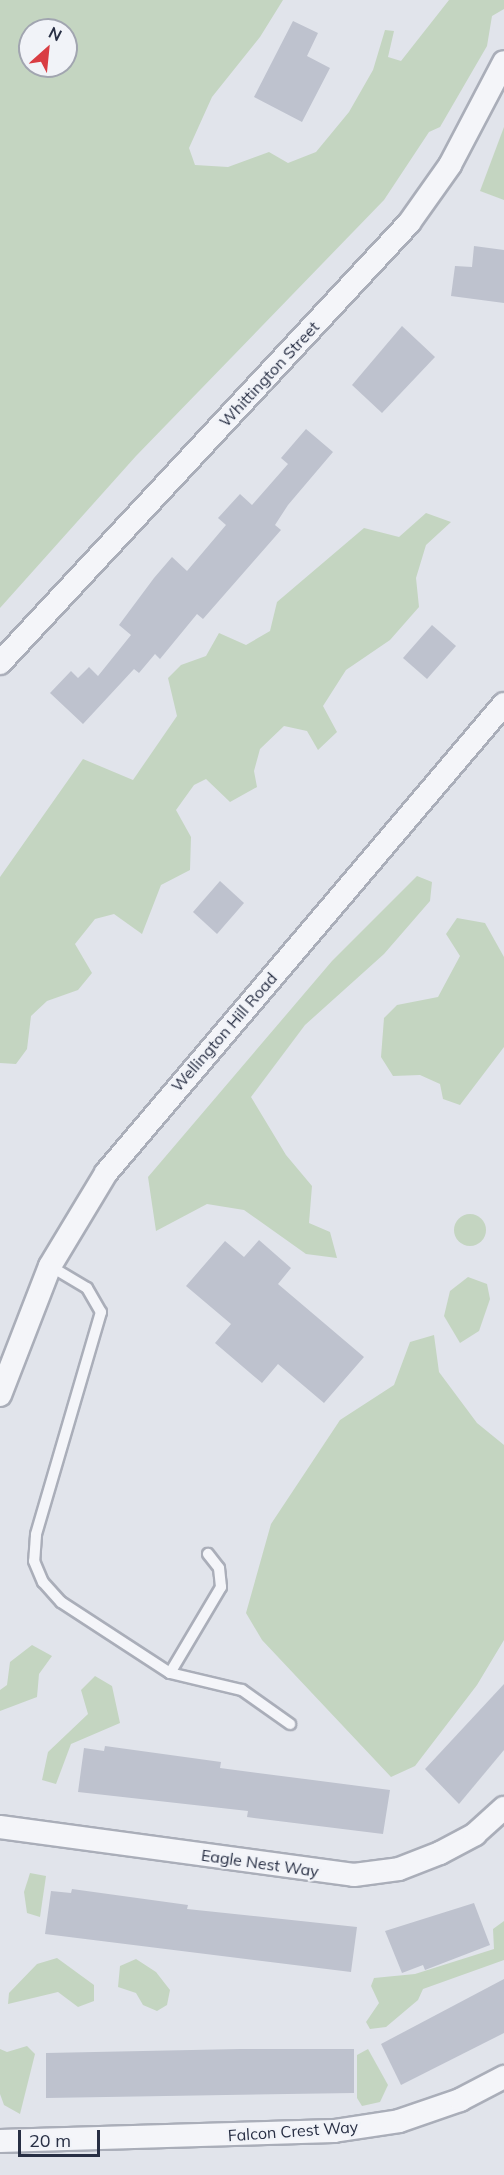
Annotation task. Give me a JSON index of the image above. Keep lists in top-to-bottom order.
{
  "streets": {
    "street": [
      "Whittington Street",
      "Wellington Hill Road",
      "Eagle Nest Way",
      "Falcon Crest Way"
    ]
  },
  "scale_bar": "20 m",
  "north": "top right"
}
